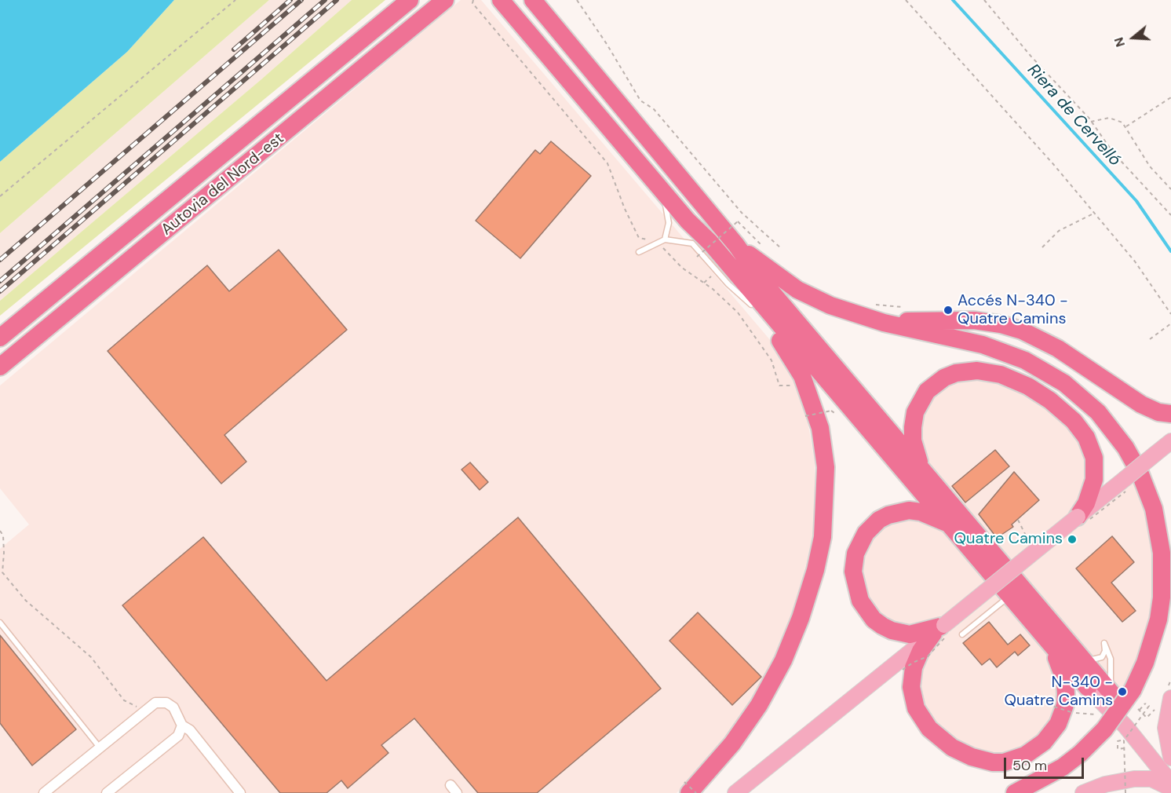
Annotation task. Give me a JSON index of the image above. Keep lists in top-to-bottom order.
{
  "streets": {
    "highway": ["Autovia del Nord-est"]
  },
  "water": ["Riera de Cervelló"],
  "places": ["Accés N-340 - Quatre Camins", "Quatre Camins", "N-340 - Quatre Camins"],
  "scale_bar": "50 m",
  "north": "left"
}
